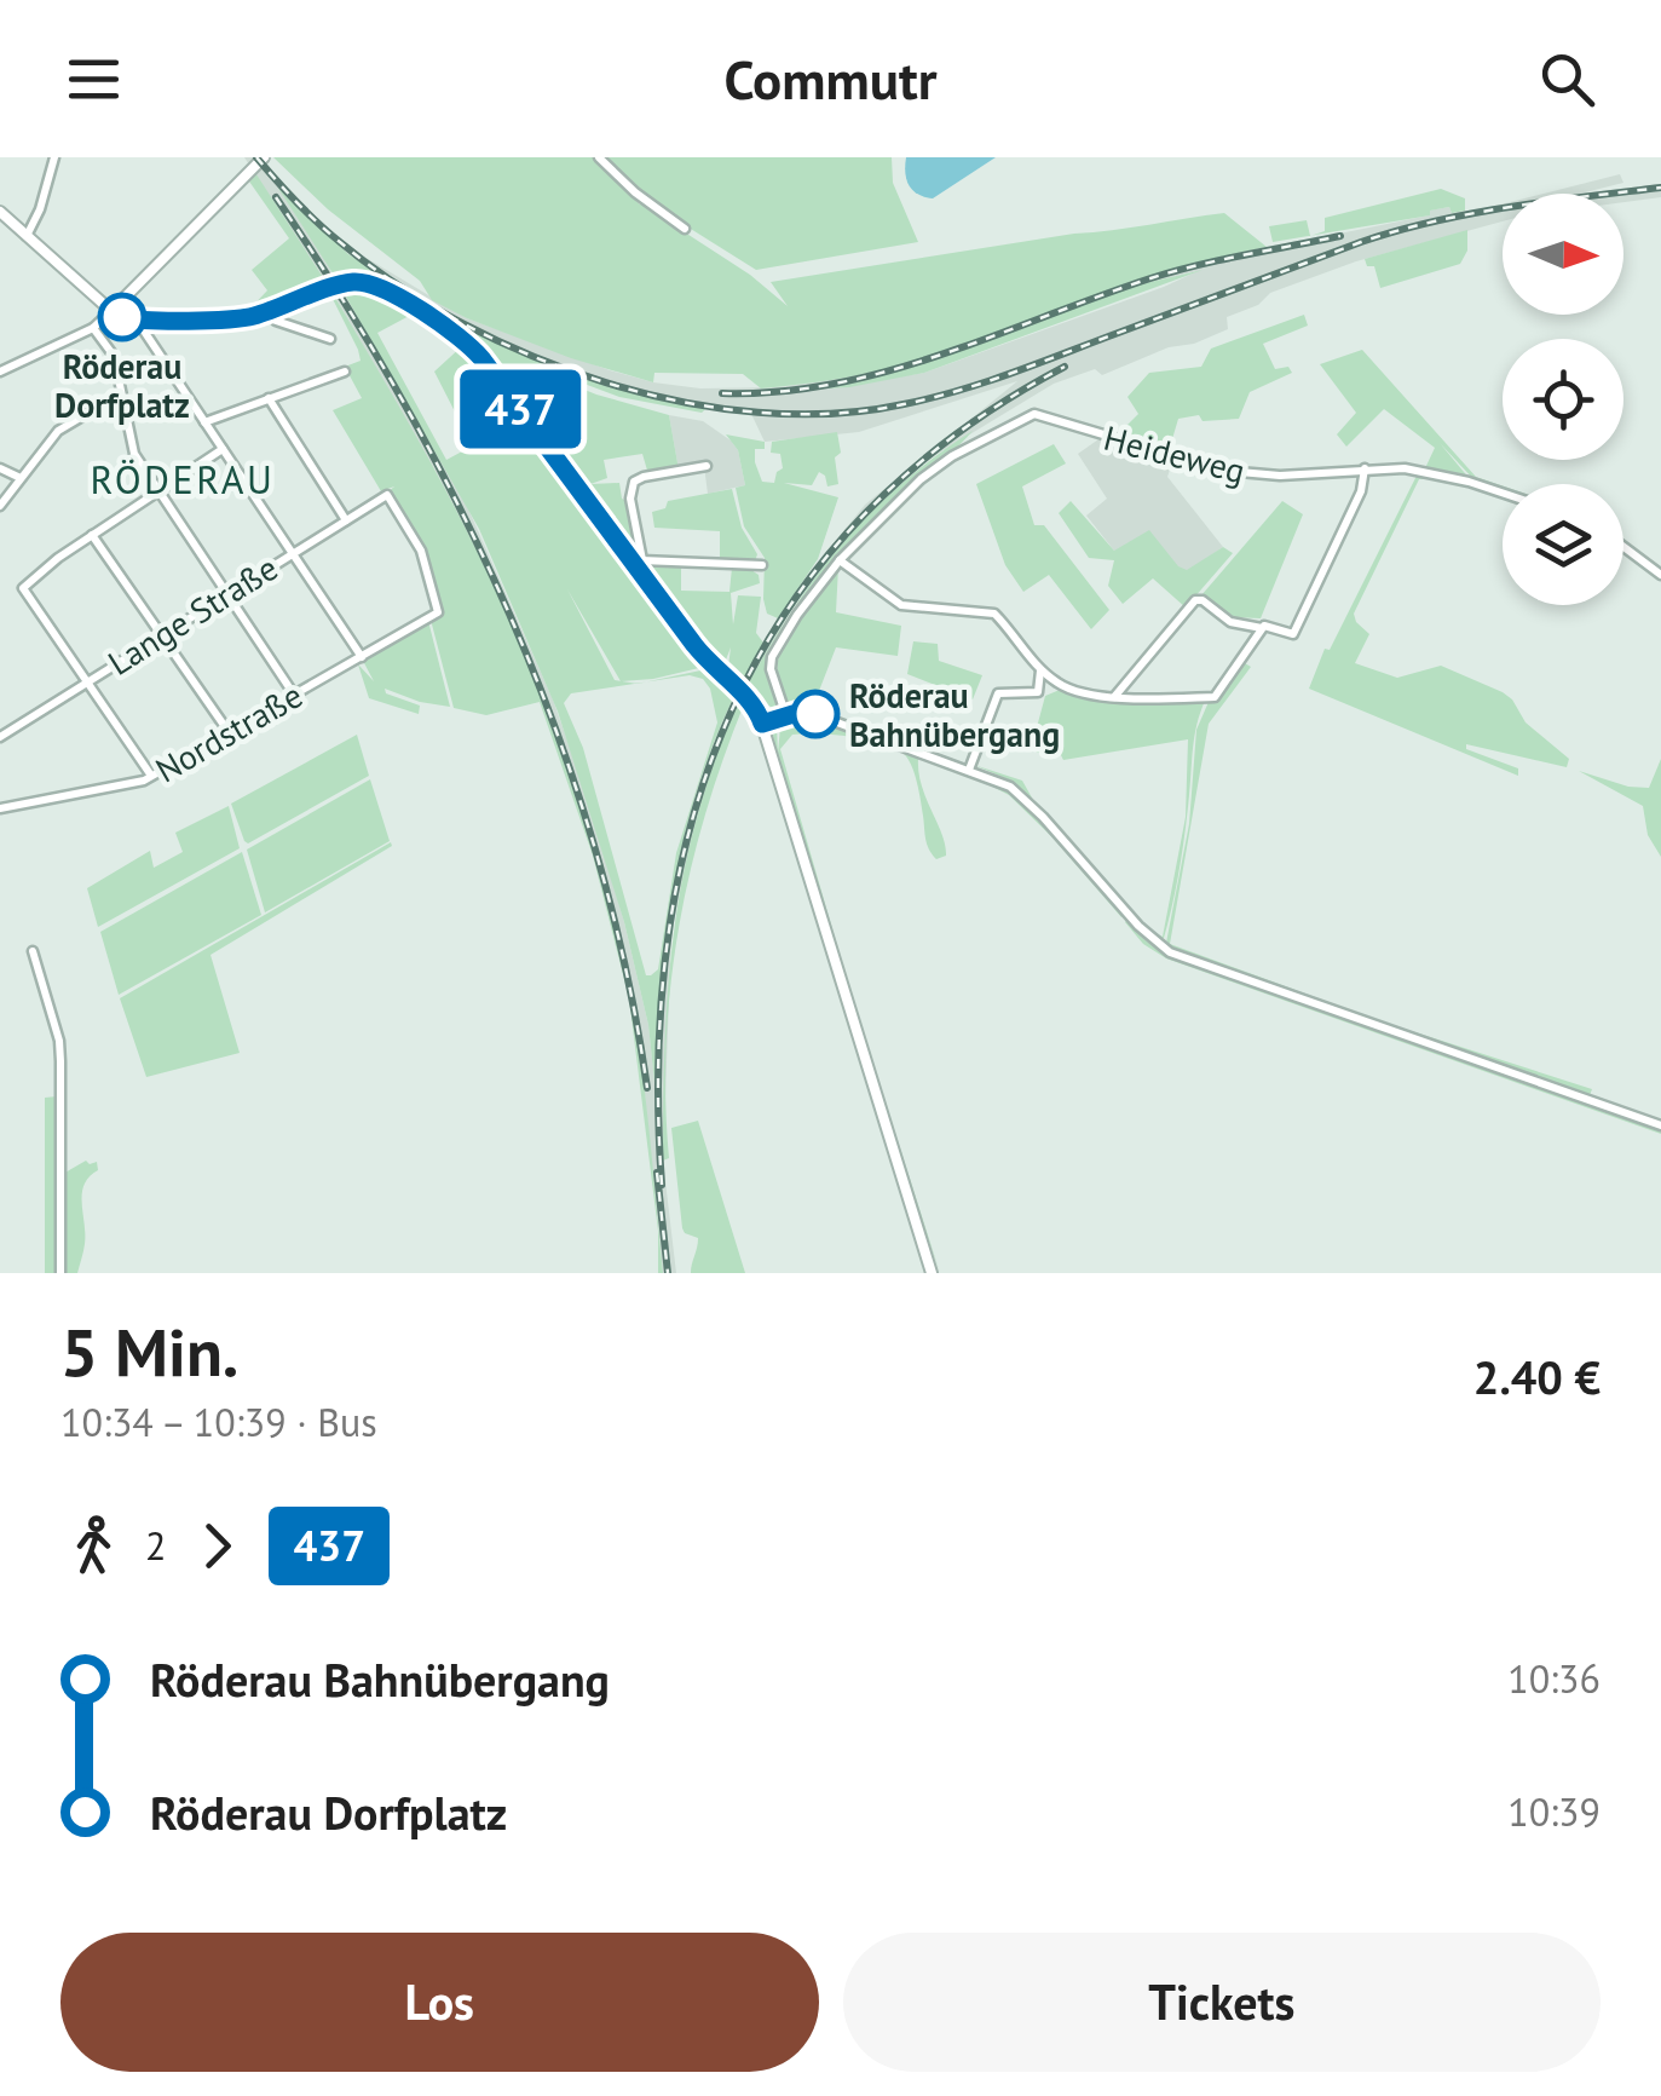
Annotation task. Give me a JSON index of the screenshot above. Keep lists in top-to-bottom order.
{
  "streets": {
    "street": ["Heideweg", "Lange Straße", "Nordstraße"]
  },
  "crossings": [
    ["Lange Straße", "Nordstraße"]
  ],
  "districts": ["RÖDERAU"],
  "places": ["Röderau Dorfplatz", "Röderau Bahnübergang"],
  "lines": ["bus line 437"],
  "north": "right",
  "page": {
    "header": "Commutr",
    "on_map": "437",
    "heading": ["5 Min.", "10:34 – 10:39 · Bus", "2.40 €"],
    "legs": ["2", "437"],
    "list": [
      {
        "name": "Röderau Bahnübergang",
        "value": "10:36"
      },
      {
        "name": "Röderau Dorfplatz",
        "value": "10:39"
      }
    ],
    "buttons": ["Los", "Tickets"]
  }
}
